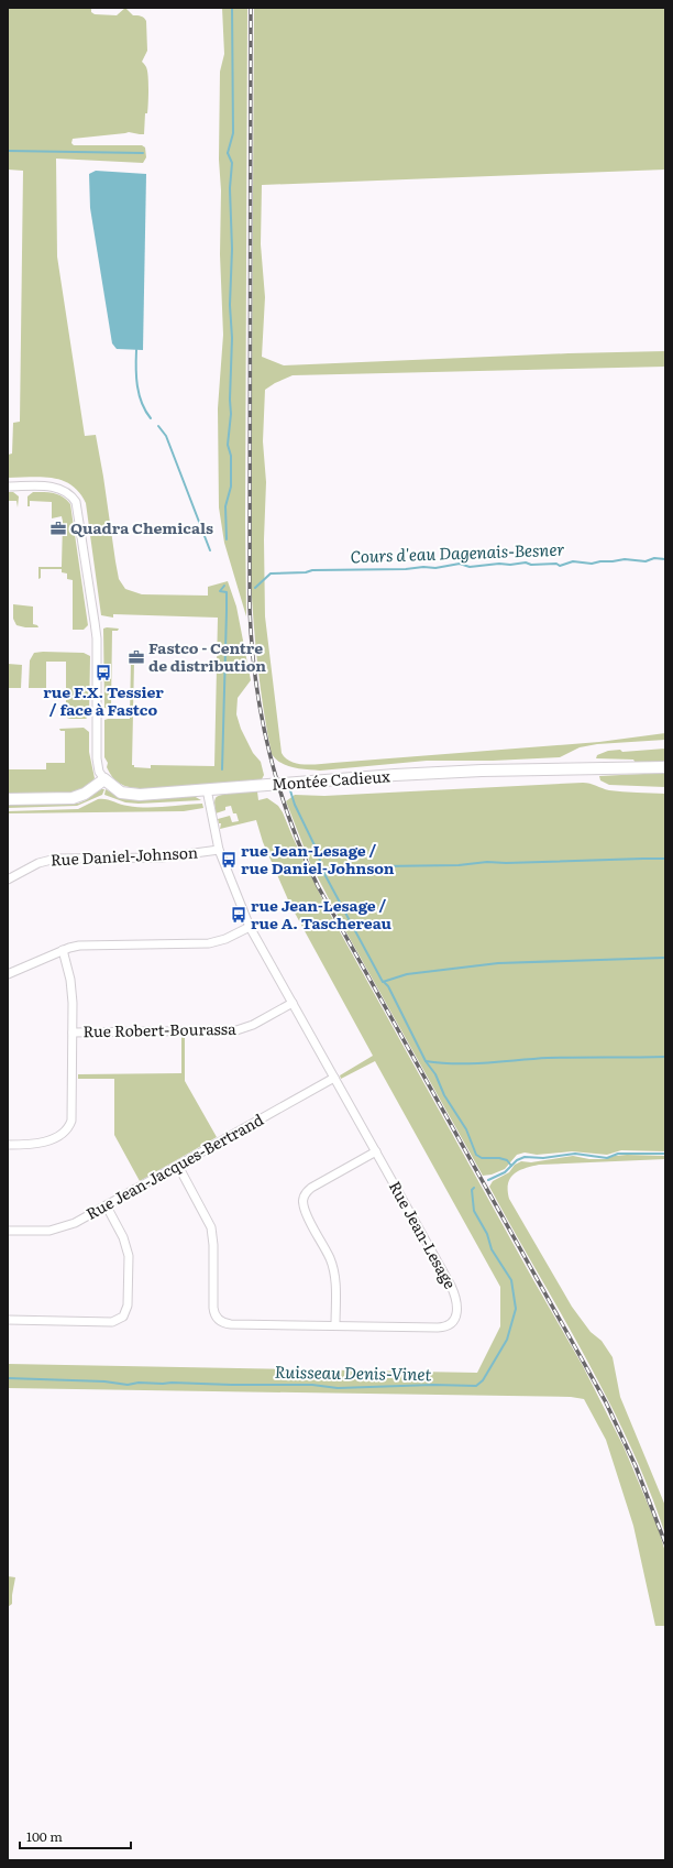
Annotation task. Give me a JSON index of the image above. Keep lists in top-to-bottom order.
{
  "streets": {
    "street": [
      "Montée Cadieux",
      "Rue Daniel-Johnson",
      "Rue Robert-Bourassa",
      "Rue Jean-Jacques-Bertrand",
      "Rue Jean-Lesage"
    ]
  },
  "crossings": [
    ["Montée Cadieux", "Rue Jean-Lesage"],
    ["Rue Daniel-Johnson", "Rue Jean-Lesage"],
    ["Rue Robert-Bourassa", "Rue Jean-Lesage"],
    ["Rue Jean-Jacques-Bertrand", "Rue Jean-Lesage"]
  ],
  "water": ["Cours d'eau Dagenais-Besner", "Ruisseau Denis-Vinet"],
  "places": {
    "office": ["Quadra Chemicals", "Fastco - Centre de distribution"],
    "bus stop": ["rue F.X. Tessier / face à Fastco", "rue Jean-Lesage / rue Daniel-Johnson", "rue Jean-Lesage / rue A. Taschereau"]
  },
  "scale_bar": "100 m"
}
